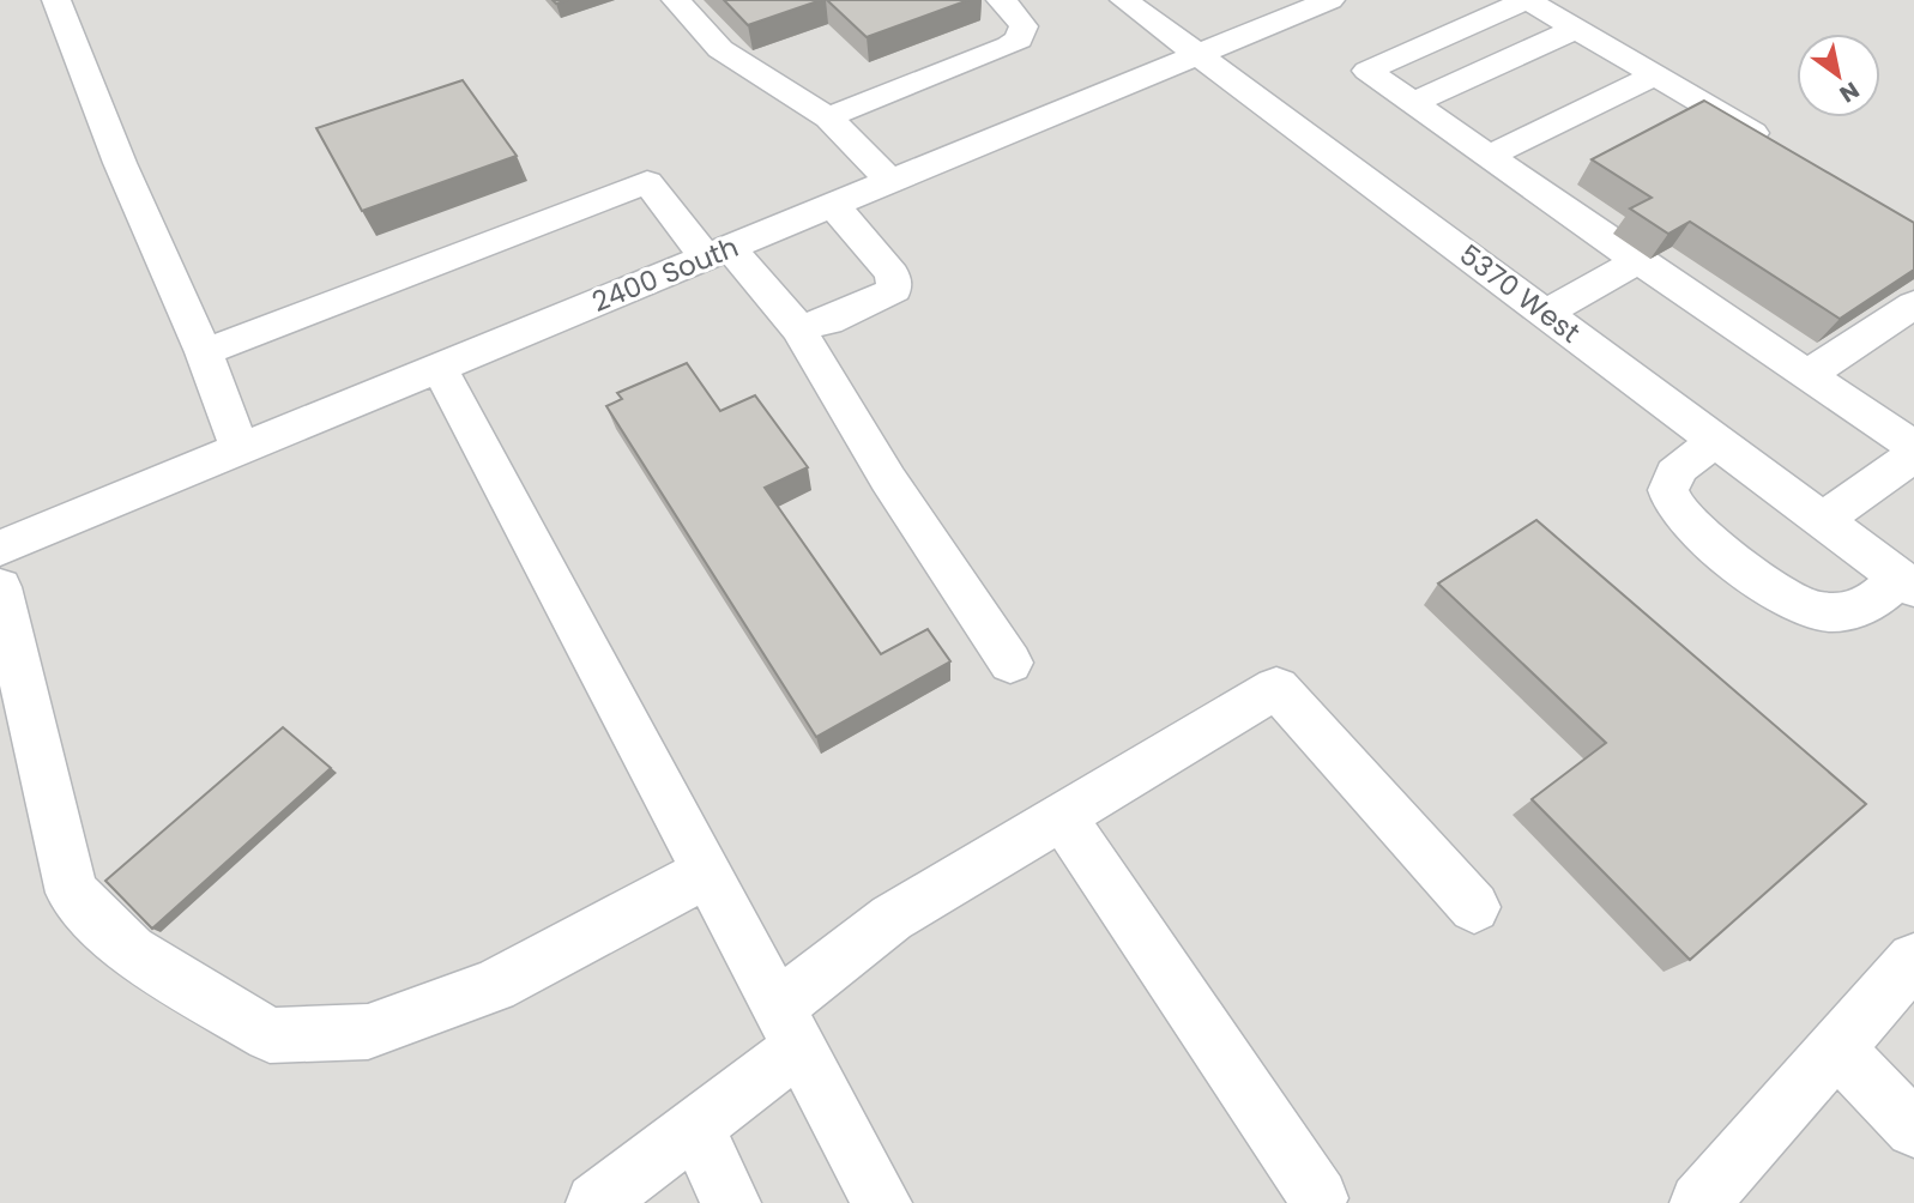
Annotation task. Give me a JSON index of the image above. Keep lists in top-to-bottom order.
{
  "streets": {
    "street": ["2400 South", "5370 West"]
  },
  "crossings": [
    ["2400 South", "5370 West"]
  ],
  "north": "bottom right"
}
